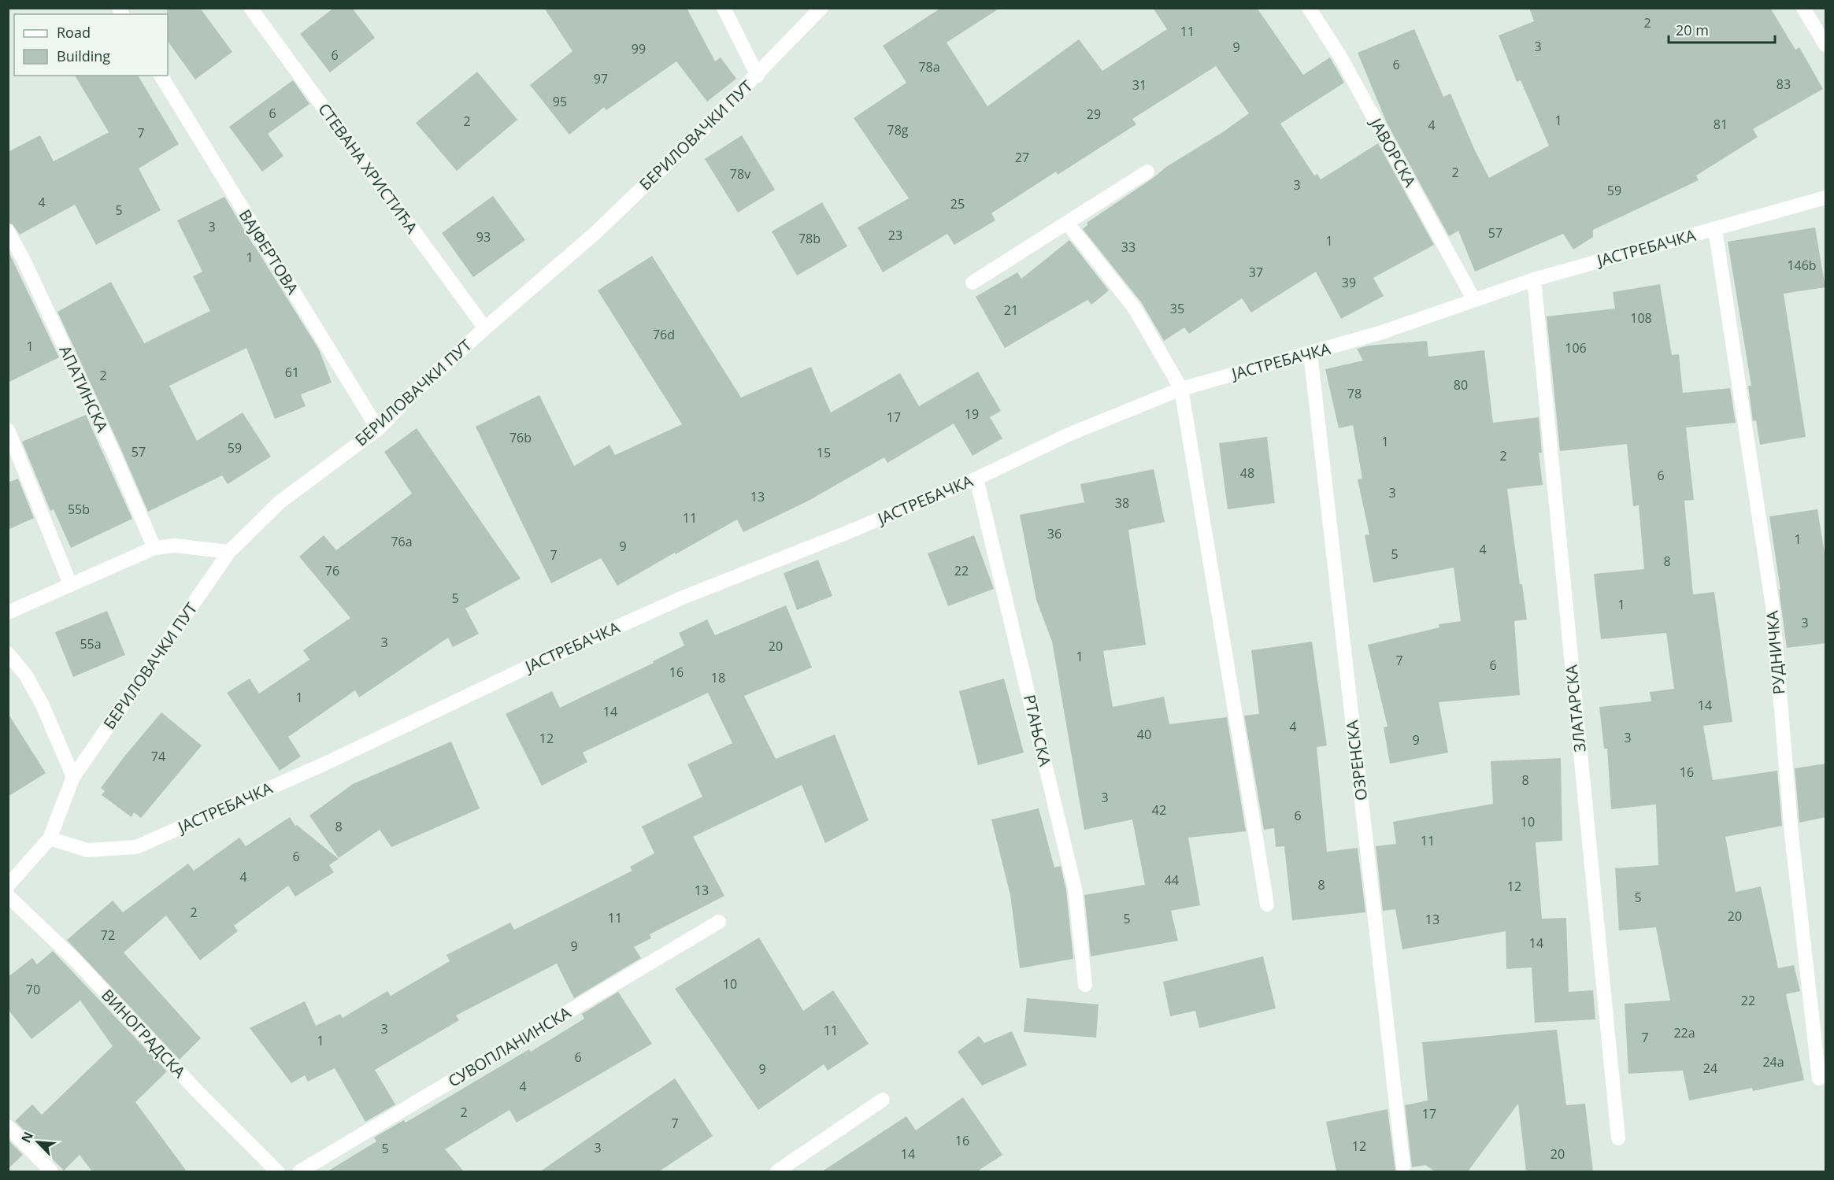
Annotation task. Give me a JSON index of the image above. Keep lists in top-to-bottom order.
{
  "streets": {
    "street": [
      "БЕРИЛОВАЧКИ ПУТ",
      "ЈАВОРСКА",
      "СТЕВАНА ХРИСТИЋА",
      "ЈАСТРЕБАЧКА",
      "ВАЈФЕРТОВА",
      "АПАТИНСКА",
      "РУДНИЧКА",
      "ЗЛАТАРСКА",
      "РТАЊСКА",
      "ОЗРЕНСКА",
      "ВИНОГРАДСКА",
      "СУВОПЛАНИНСКА"
    ]
  },
  "crossings": [
    ["БЕРИЛОВАЧКИ ПУТ", "СТЕВАНА ХРИСТИЋА"],
    ["БЕРИЛОВАЧКИ ПУТ", "ЈАСТРЕБАЧКА"],
    ["БЕРИЛОВАЧКИ ПУТ", "ВАЈФЕРТОВА"],
    ["ЈАВОРСКА", "ЈАСТРЕБАЧКА"],
    ["ЈАСТРЕБАЧКА", "РУДНИЧКА"],
    ["ЈАСТРЕБАЧКА", "ЗЛАТАРСКА"],
    ["ЈАСТРЕБАЧКА", "РТАЊСКА"],
    ["ЈАСТРЕБАЧКА", "ОЗРЕНСКА"]
  ],
  "house_numbers": [
    "2",
    "11",
    "3",
    "9",
    "99",
    "6",
    "6",
    "78a",
    "97",
    "83",
    "31",
    "95",
    "6",
    "29",
    "1",
    "2",
    "81",
    "4",
    "78g",
    "7",
    "27",
    "2",
    "78v",
    "3",
    "59",
    "4",
    "25",
    "5",
    "3",
    "57",
    "23",
    "93",
    "78b",
    "1",
    "33",
    "1",
    "146b",
    "37",
    "39",
    "35",
    "21",
    "108",
    "76d",
    "1",
    "106",
    "61",
    "2",
    "80",
    "78",
    "19",
    "17",
    "76b",
    "1",
    "59",
    "57",
    "15",
    "2",
    "48",
    "6",
    "3",
    "13",
    "38",
    "55b",
    "11",
    "36",
    "1",
    "76a",
    "9",
    "4",
    "5",
    "7",
    "8",
    "76",
    "22",
    "5",
    "1",
    "3",
    "3",
    "55a",
    "20",
    "1",
    "7",
    "6",
    "16",
    "18",
    "1",
    "14",
    "14",
    "4",
    "40",
    "3",
    "12",
    "9",
    "74",
    "16",
    "8",
    "3",
    "42",
    "6",
    "10",
    "8",
    "11",
    "6",
    "4",
    "44",
    "8",
    "12",
    "13",
    "5",
    "2",
    "20",
    "11",
    "5",
    "13",
    "72",
    "14",
    "9",
    "10",
    "70",
    "22",
    "3",
    "11",
    "22a",
    "7",
    "1",
    "6",
    "24a",
    "24",
    "9",
    "4",
    "2",
    "17",
    "7",
    "16",
    "12",
    "3",
    "5",
    "14",
    "20"
  ],
  "legend": ["Road", "Building"],
  "scale_bar": "20 m",
  "north": "top left"
}
